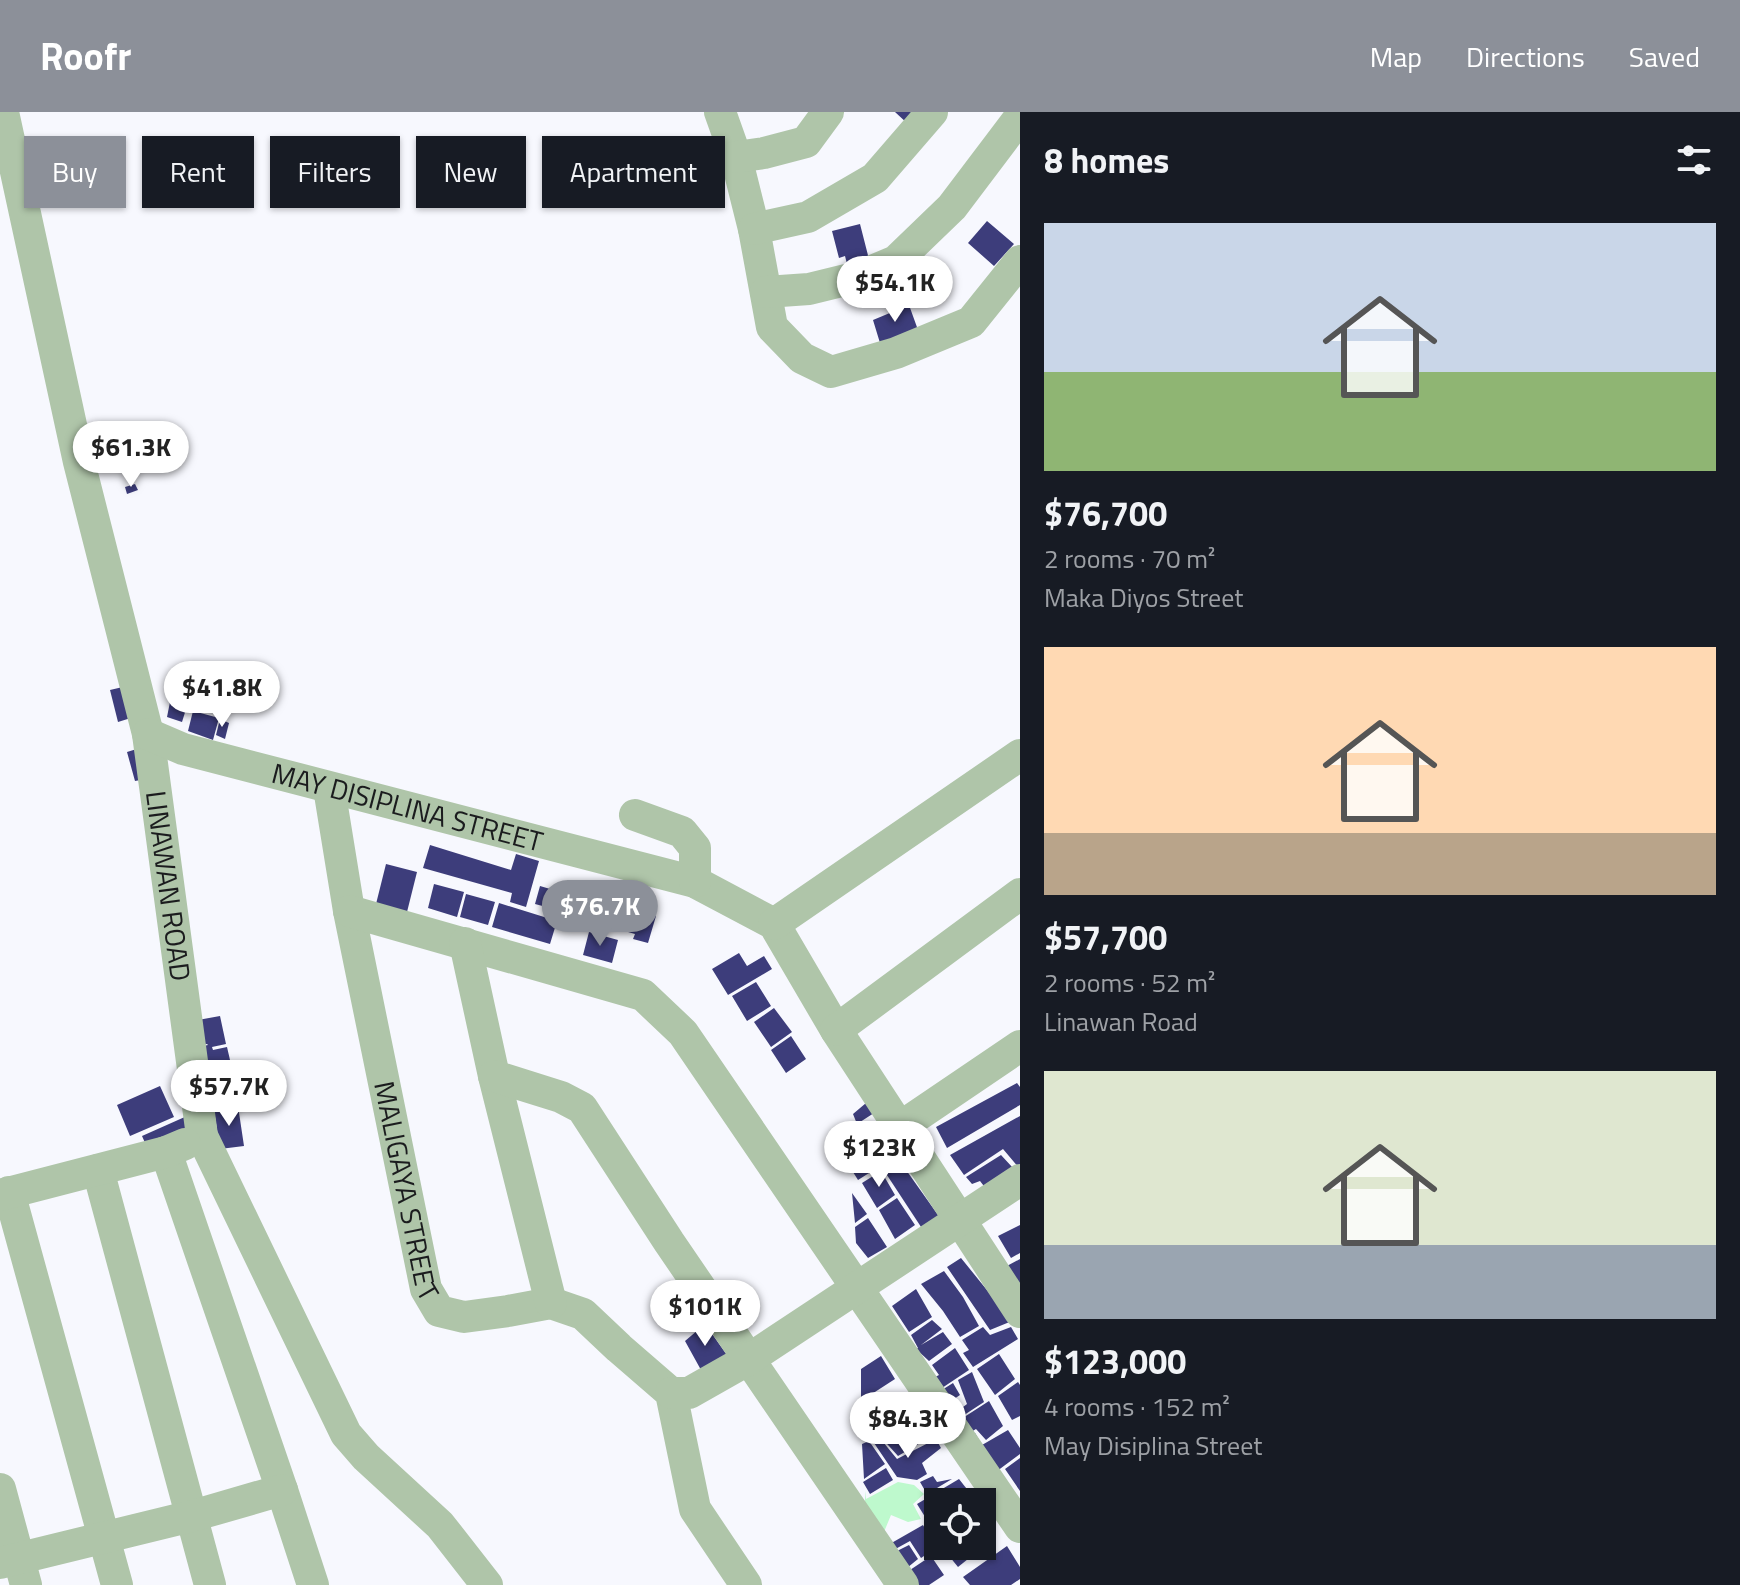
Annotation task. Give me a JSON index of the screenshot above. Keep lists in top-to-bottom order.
{
  "streets": {
    "street": ["MAY DISIPLINA STREET", "LINAWAN ROAD", "MALIGAYA STREET"]
  },
  "crossings": [
    ["MAY DISIPLINA STREET", "LINAWAN ROAD"],
    ["MAY DISIPLINA STREET", "MALIGAYA STREET"]
  ],
  "page": {
    "header": "Roofr",
    "nav": ["Map", "Directions", "Saved"],
    "heading": "8 homes",
    "chip": [
      "Buy",
      "Rent",
      "Filters",
      "New",
      "Apartment"
    ],
    "list": [
      {
        "name": "$76,700",
        "note": "2 rooms · 70 m² · Maka Diyos Street"
      },
      {
        "name": "$57,700",
        "note": "2 rooms · 52 m² · Linawan Road"
      },
      {
        "name": "$123,000",
        "note": "4 rooms · 152 m² · May Disiplina Street"
      }
    ],
    "price": [
      "$54.1K",
      "$61.3K",
      "$41.8K",
      "$76.7K",
      "$57.7K",
      "$123K",
      "$101K",
      "$84.3K"
    ]
  }
}
